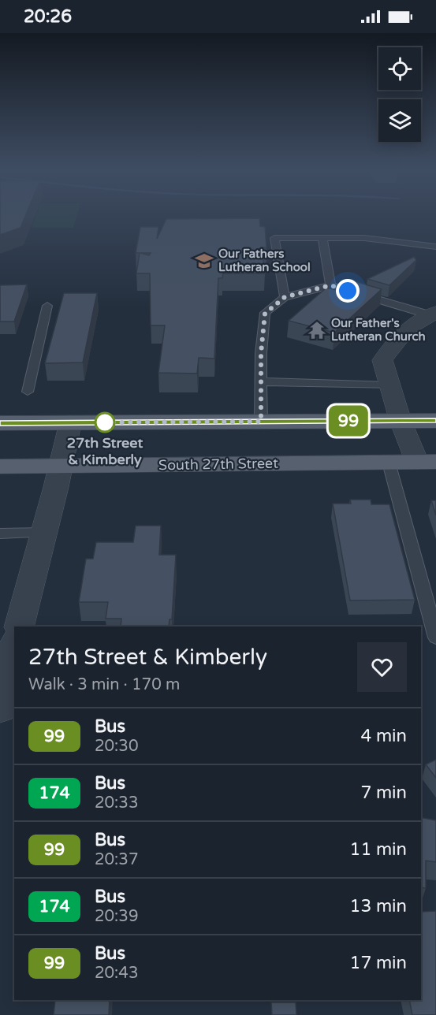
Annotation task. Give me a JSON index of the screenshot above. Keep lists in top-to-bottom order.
{
  "streets": {
    "main road": ["South 27th Street"]
  },
  "places": {
    "school or university": ["Our Fathers Lutheran School"],
    "temple": ["Our Father's Lutheran Church"],
    "other": ["27th Street & Kimberly"]
  },
  "lines": ["bus line 99"],
  "page": {
    "status": "20:26",
    "on_map": "99",
    "heading": ["27th Street & Kimberly", "Walk · 3 min · 170 m"],
    "list": [
      {
        "mark": "99",
        "name": "Bus",
        "note": "20:30",
        "value": "4 min"
      },
      {
        "mark": "174",
        "name": "Bus",
        "note": "20:33",
        "value": "7 min"
      },
      {
        "mark": "99",
        "name": "Bus",
        "note": "20:37",
        "value": "11 min"
      },
      {
        "mark": "174",
        "name": "Bus",
        "note": "20:39",
        "value": "13 min"
      },
      {
        "mark": "99",
        "name": "Bus",
        "note": "20:43",
        "value": "17 min"
      }
    ]
  }
}
